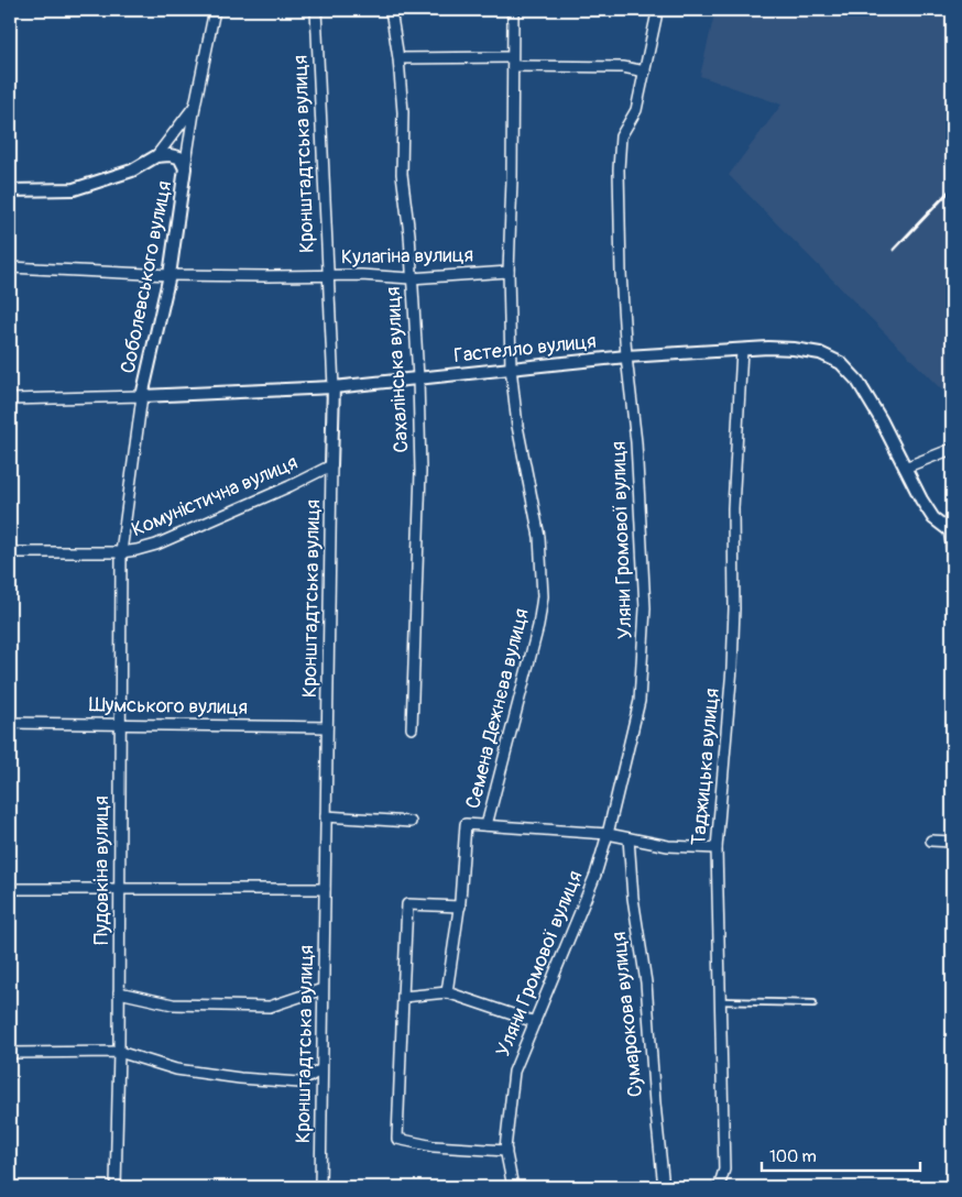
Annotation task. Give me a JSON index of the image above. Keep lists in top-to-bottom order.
{
  "streets": {
    "street": [
      "Кронштадтська вулиця",
      "Кулагіна вулиця",
      "Соболевського вулиця",
      "Гастелло вулиця",
      "Сахалінська вулиця",
      "Комуністична вулиця",
      "Уляни Громової вулиця",
      "Шумського вулиця",
      "Семена Дежнєва вулиця",
      "Таджицька вулиця",
      "Пудовкіна вулиця",
      "Сумарокова вулиця"
    ]
  },
  "crossings": [
    ["Кронштадтська вулиця", "Кулагіна вулиця"],
    ["Кронштадтська вулиця", "Гастелло вулиця"],
    ["Кронштадтська вулиця", "Комуністична вулиця"],
    ["Кронштадтська вулиця", "Шумського вулиця"],
    ["Кулагіна вулиця", "Соболевського вулиця"],
    ["Кулагіна вулиця", "Сахалінська вулиця"],
    ["Кулагіна вулиця", "Семена Дежнєва вулиця"],
    ["Соболевського вулиця", "Гастелло вулиця"],
    ["Соболевського вулиця", "Комуністична вулиця"],
    ["Соболевського вулиця", "Пудовкіна вулиця"],
    ["Гастелло вулиця", "Сахалінська вулиця"],
    ["Гастелло вулиця", "Уляни Громової вулиця"],
    ["Гастелло вулиця", "Семена Дежнєва вулиця"],
    ["Гастелло вулиця", "Таджицька вулиця"],
    ["Комуністична вулиця", "Пудовкіна вулиця"],
    ["Шумського вулиця", "Пудовкіна вулиця"]
  ],
  "scale_bar": "100 m"
}
